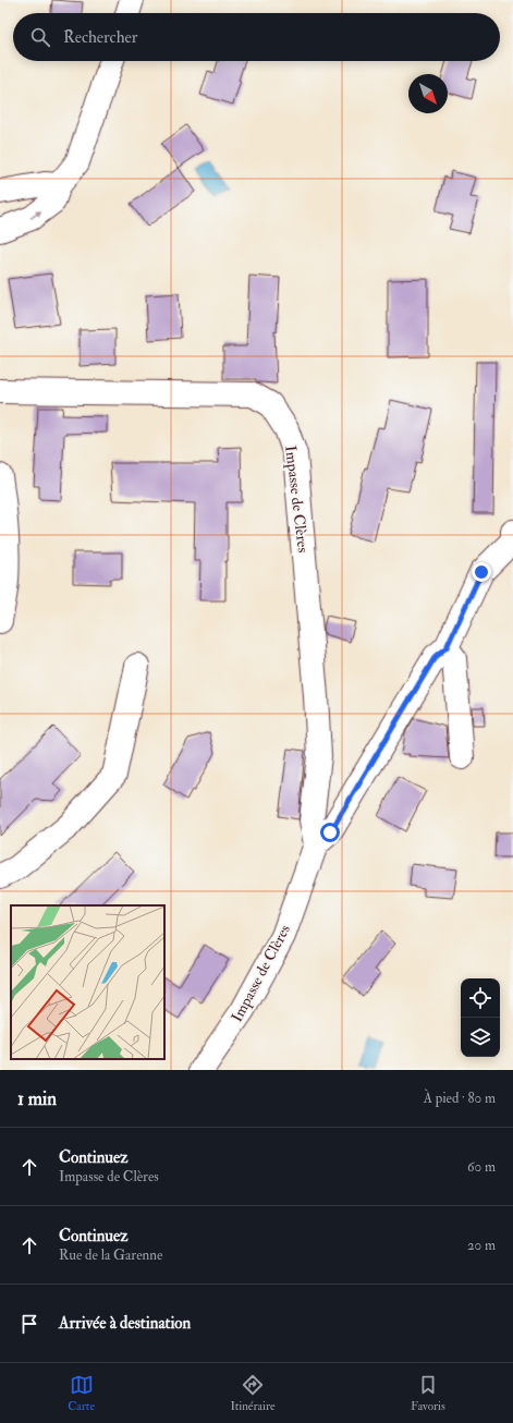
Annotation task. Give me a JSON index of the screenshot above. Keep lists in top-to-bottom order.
{
  "streets": {
    "street": ["Impasse de Clères"]
  },
  "north": "bottom right",
  "page": {
    "search": "Rechercher",
    "heading": ["1 min", "À pied · 80 m"],
    "list": [
      ["Continuez", "Impasse de Clères", "60 m"],
      ["Continuez", "Rue de la Garenne", "20 m"],
      "Arrivée à destination"
    ],
    "nav": ["Carte", "Itinéraire", "Favoris"]
  }
}
